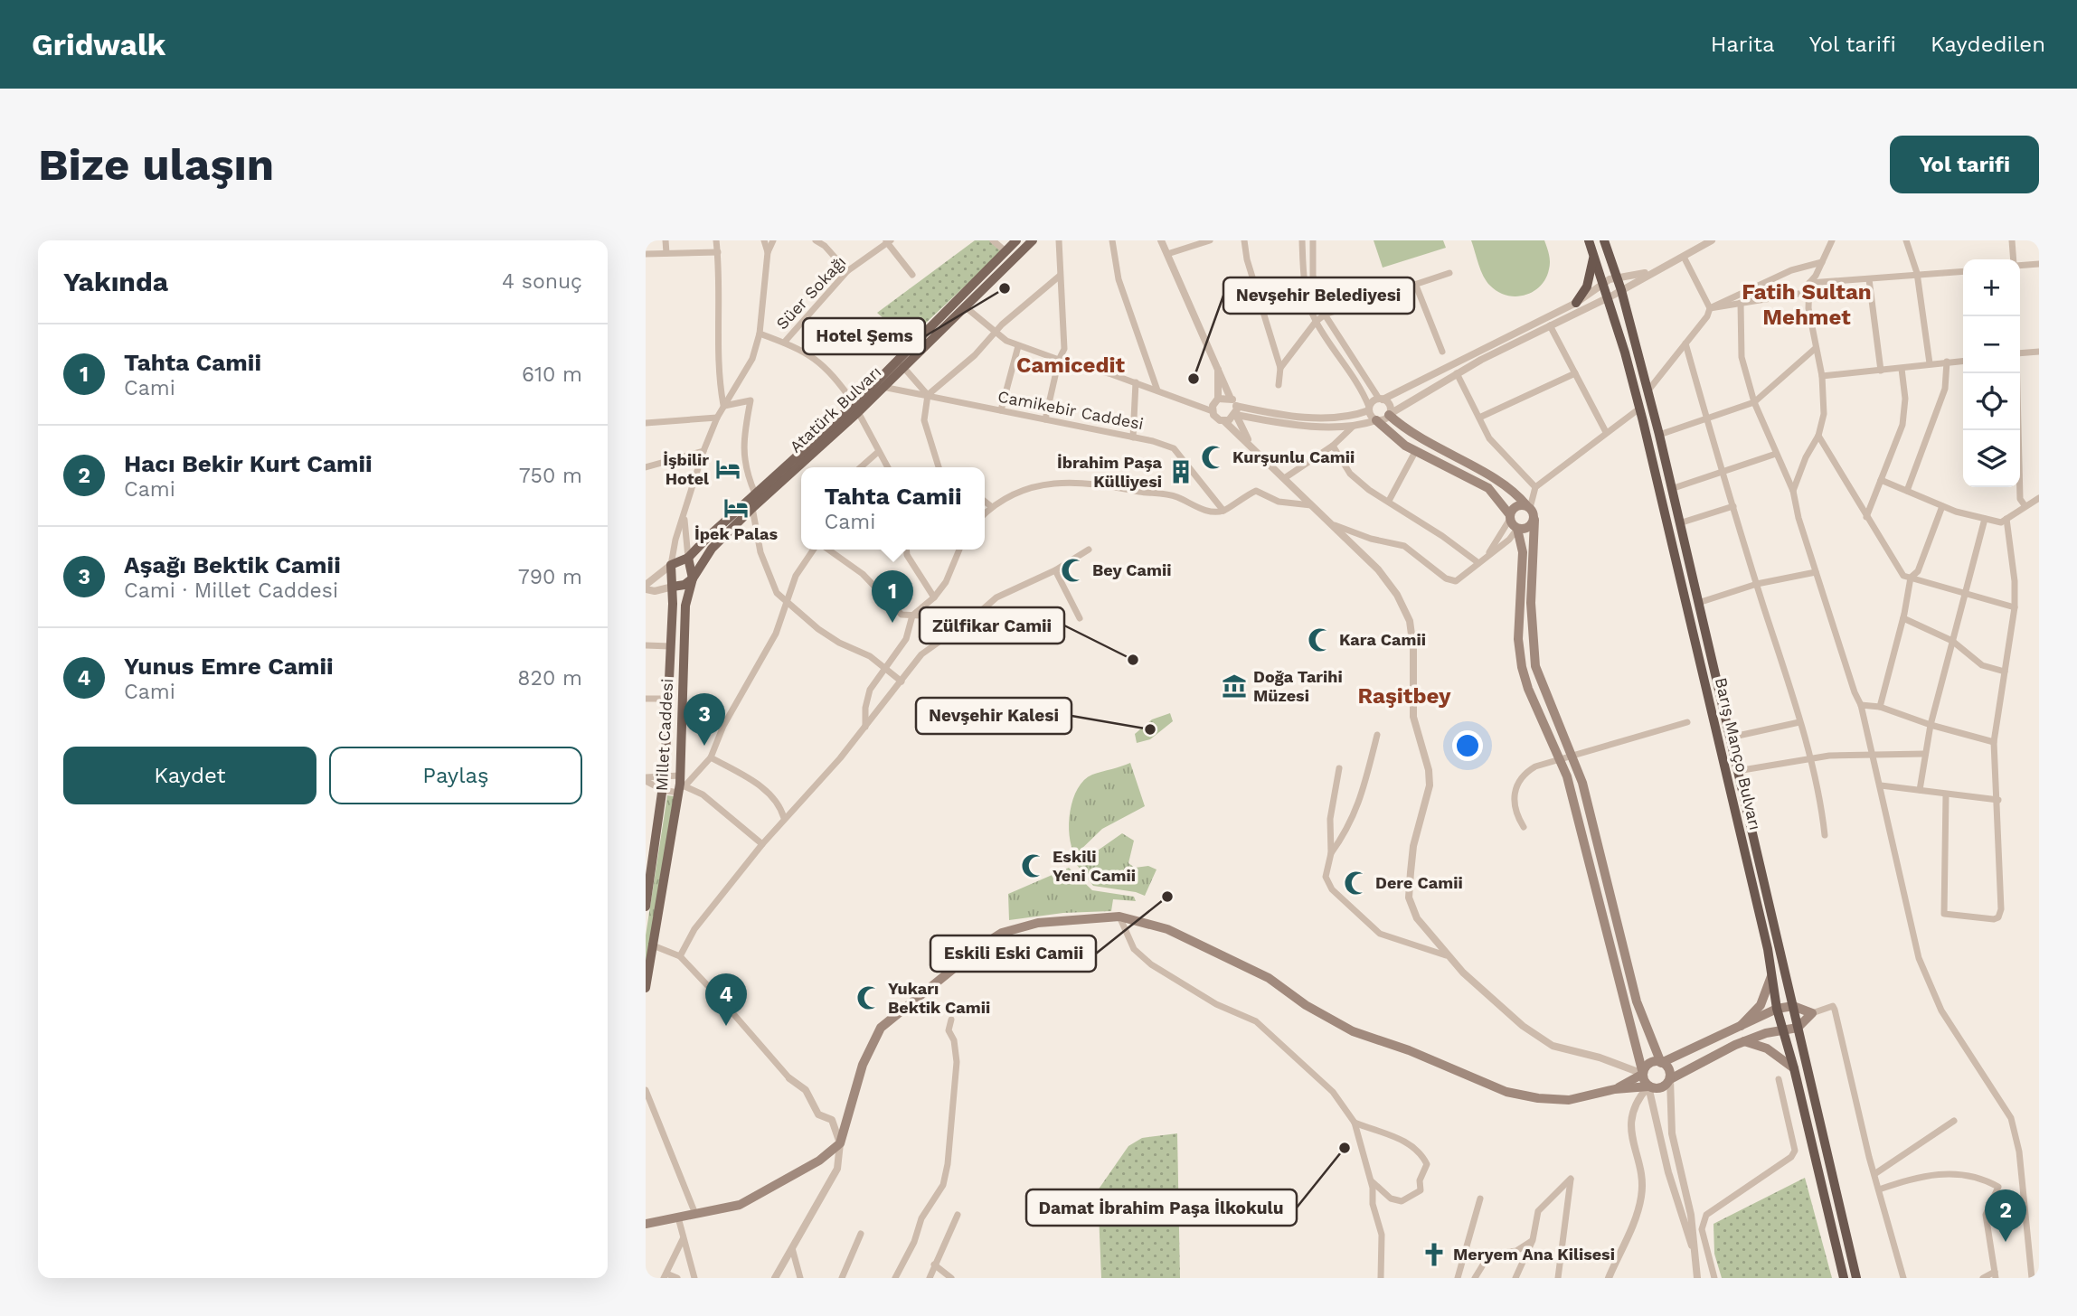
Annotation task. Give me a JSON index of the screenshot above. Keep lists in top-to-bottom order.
{
  "streets": {
    "highway": ["Barış Manço Bulvarı"],
    "main road": ["Atatürk Bulvarı", "Millet Caddesi"],
    "street": ["Süer Sokağı", "Camikebir Caddesi"]
  },
  "crossings": [
    ["Atatürk Bulvarı", "Camikebir Caddesi"],
    ["Atatürk Bulvarı", "Millet Caddesi"]
  ],
  "districts": ["Fatih Sultan Mehmet", "Camicedit", "Raşitbey"],
  "places": {
    "other": [
      "Hotel Şems",
      "Nevşehir Belediyesi",
      "Zülfikar Camii",
      "Nevşehir Kalesi",
      "Eskili Eski Camii",
      "Damat İbrahim Paşa İlkokulu"
    ],
    "mosque": [
      "Kurşunlu Camii",
      "Bey Camii",
      "Kara Camii",
      "Eskili Yeni Camii",
      "Dere Camii",
      "Yukarı Bektik Camii"
    ],
    "hotel": ["İşbilir Hotel", "İpek Palas"],
    "building": ["İbrahim Paşa Külliyesi"],
    "museum": ["Doğa Tarihi Müzesi"],
    "church": ["Meryem Ana Kilisesi"]
  },
  "page": {
    "header": "Gridwalk",
    "nav": ["Harita", "Yol tarifi", "Kaydedilen"],
    "buttons": [
      "Yol tarifi",
      ["Kaydet", "Paylaş"]
    ],
    "title": "Bize ulaşın",
    "heading": ["Yakında", "4 sonuç"],
    "map_buttons": ["+", "−"],
    "list": [
      {
        "mark": "1",
        "name": "Tahta Camii",
        "note": "Cami",
        "value": "610 m"
      },
      {
        "mark": "2",
        "name": "Hacı Bekir Kurt Camii",
        "note": "Cami",
        "value": "750 m"
      },
      {
        "mark": "3",
        "name": "Aşağı Bektik Camii",
        "note": "Cami · Millet Caddesi",
        "value": "790 m"
      },
      {
        "mark": "4",
        "name": "Yunus Emre Camii",
        "note": "Cami",
        "value": "820 m"
      }
    ],
    "popup": ["Tahta Camii", "Cami"],
    "pins": [
      "1",
      "3",
      "4",
      "2"
    ]
  }
}
